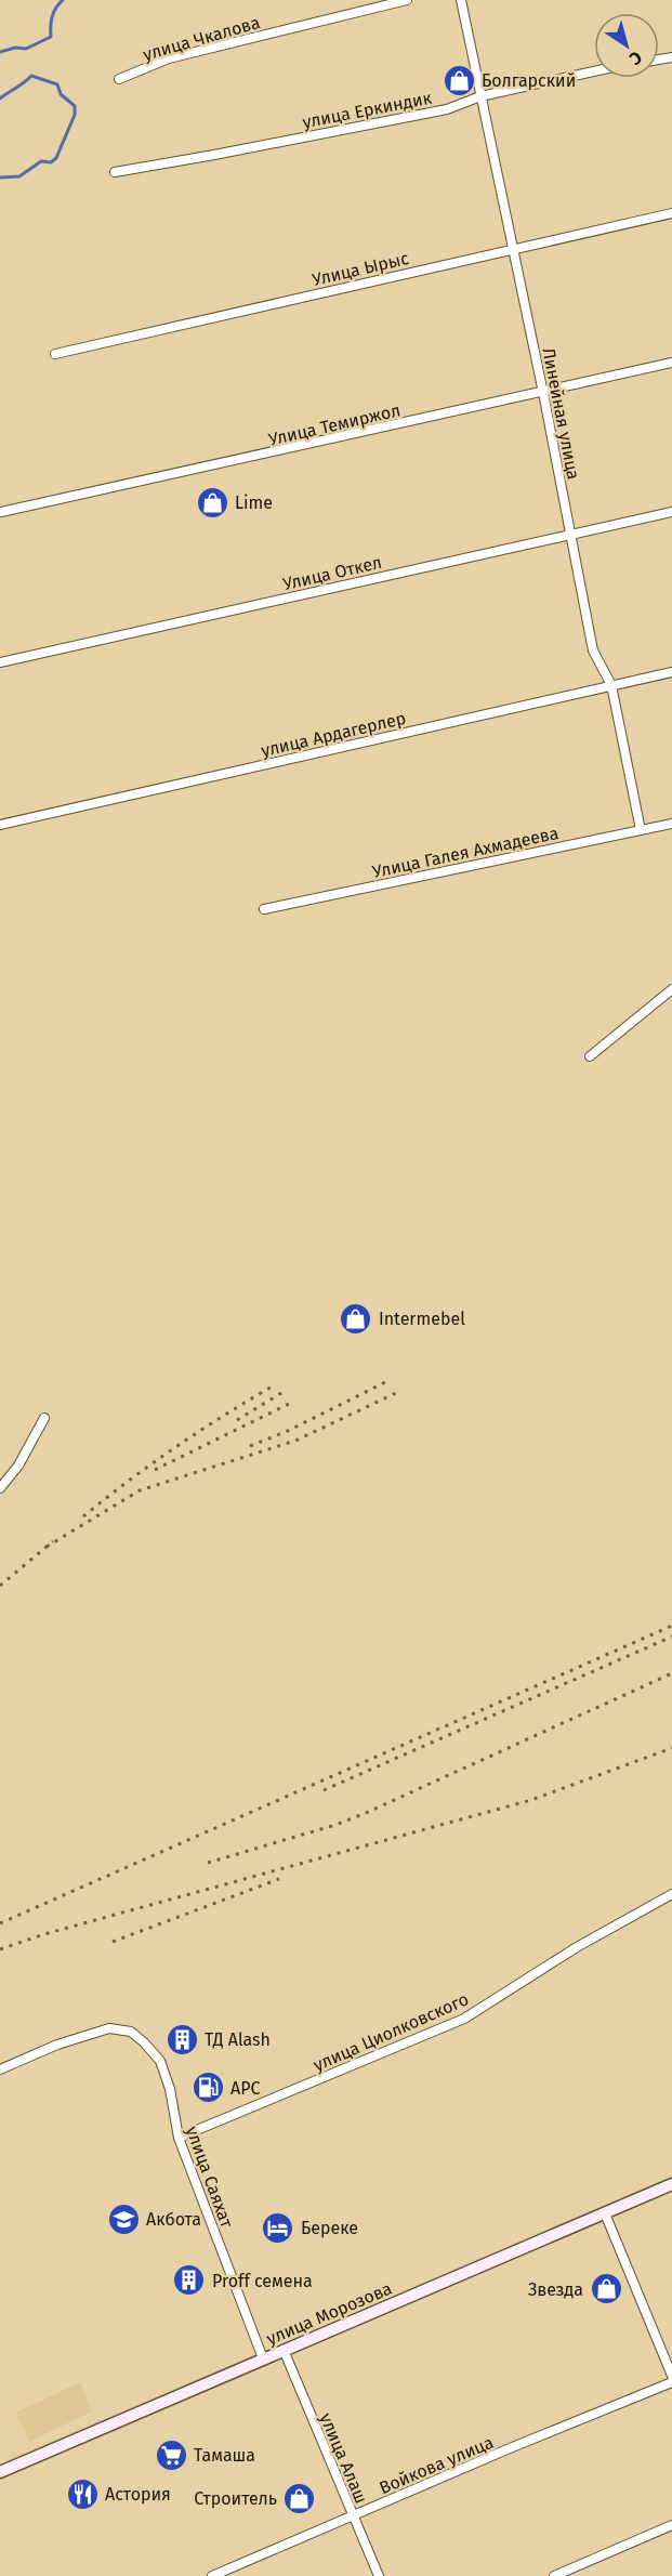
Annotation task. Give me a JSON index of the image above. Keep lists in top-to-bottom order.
{
  "streets": {
    "main road": ["улица Морозова"],
    "street": [
      "улица Чкалова",
      "улица Еркиндик",
      "Улица Ырыс",
      "Линейная улица",
      "Улица Темиржол",
      "Улица Откел",
      "улица Ардагерлер",
      "Улица Галея Ахмадеева",
      "улица Циолковского",
      "улица Саяхат",
      "улица Алаш",
      "Войкова улица"
    ]
  },
  "crossings": [
    ["улица Еркиндик", "Линейная улица"],
    ["Улица Ырыс", "Линейная улица"],
    ["Линейная улица", "Улица Темиржол"],
    ["Линейная улица", "Улица Откел"],
    ["Линейная улица", "улица Ардагерлер"],
    ["Линейная улица", "Улица Галея Ахмадеева"],
    ["улица Циолковского", "улица Саяхат"],
    ["улица Саяхат", "улица Морозова"],
    ["улица Морозова", "улица Алаш"],
    ["улица Алаш", "Войкова улица"]
  ],
  "places": {
    "shop": [
      "Болгарский",
      "Lime",
      "Intermebel",
      "Звезда",
      "Строитель"
    ],
    "building": ["ТД Alash", "Proff семена"],
    "fuel station": ["АРС"],
    "school or university": ["Акбота"],
    "hotel": ["Береке"],
    "supermarket": ["Тамаша"],
    "restaurant": ["Астория"]
  },
  "north": "bottom right"
}
